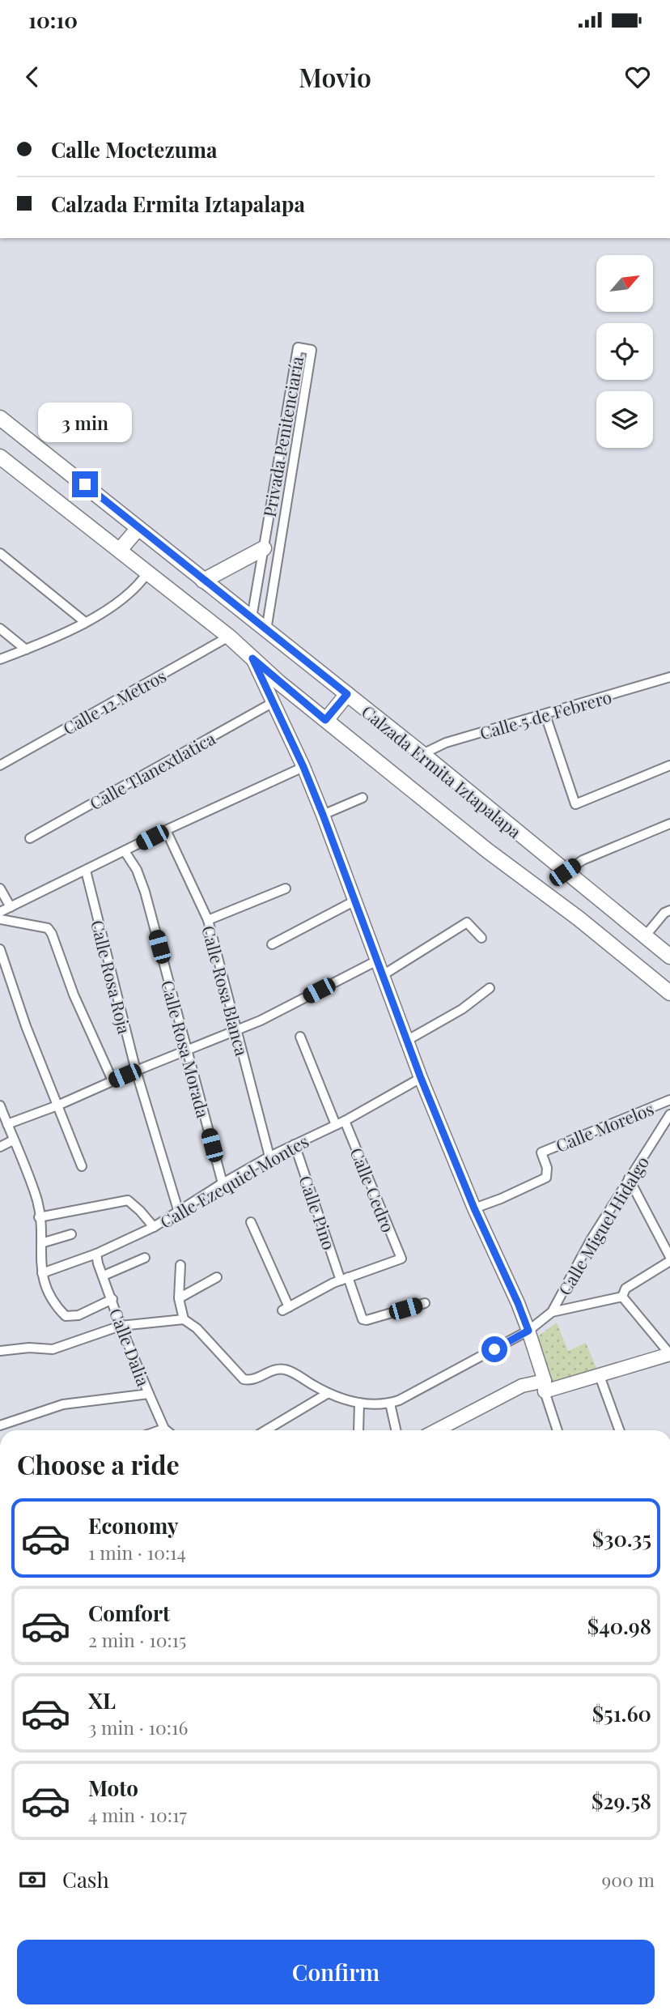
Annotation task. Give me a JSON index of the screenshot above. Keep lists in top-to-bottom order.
{
  "streets": {
    "main road": ["Calzada Ermita Iztapalapa"],
    "street": [
      "Privada Penitenciaría",
      "Calle 12 Metros",
      "Calle 5 de Febrero",
      "Calle Tlanextlatica",
      "Calle Rosa Roja",
      "Calle Rosa Blanca",
      "Calle Rosa Morada",
      "Calle Morelos",
      "Calle Ezequiel Montes",
      "Calle Cedro",
      "Calle Pino",
      "Calle Miguel Hidalgo",
      "Calle Dalia"
    ]
  },
  "crossings": [
    ["Privada Penitenciaría", "Calzada Ermita Iztapalapa"],
    ["Calle 12 Metros", "Calzada Ermita Iztapalapa"],
    ["Calle 5 de Febrero", "Calzada Ermita Iztapalapa"],
    ["Calle Rosa Roja", "Calle Ezequiel Montes"],
    ["Calle Rosa Blanca", "Calle Ezequiel Montes"],
    ["Calle Rosa Morada", "Calle Ezequiel Montes"],
    ["Calle Ezequiel Montes", "Calle Cedro"],
    ["Calle Ezequiel Montes", "Calle Pino"],
    ["Calle Ezequiel Montes", "Calle Dalia"],
    ["Calle Cedro", "Calle Pino"]
  ],
  "north": "top right",
  "page": {
    "status": "10:10",
    "header": "Movio",
    "banner": ["Calle Moctezuma", "Calzada Ermita Iztapalapa"],
    "bubble": "3 min",
    "heading": "Choose a ride",
    "list": [
      {
        "name": "Economy",
        "note": "1 min · 10:14",
        "value": "$30.35"
      },
      {
        "name": "Comfort",
        "note": "2 min · 10:15",
        "value": "$40.98"
      },
      {
        "name": "XL",
        "note": "3 min · 10:16",
        "value": "$51.60"
      },
      {
        "name": "Moto",
        "note": "4 min · 10:17",
        "value": "$29.58"
      }
    ],
    "pay": ["Cash", "900 m"],
    "buttons": "Confirm"
  }
}
